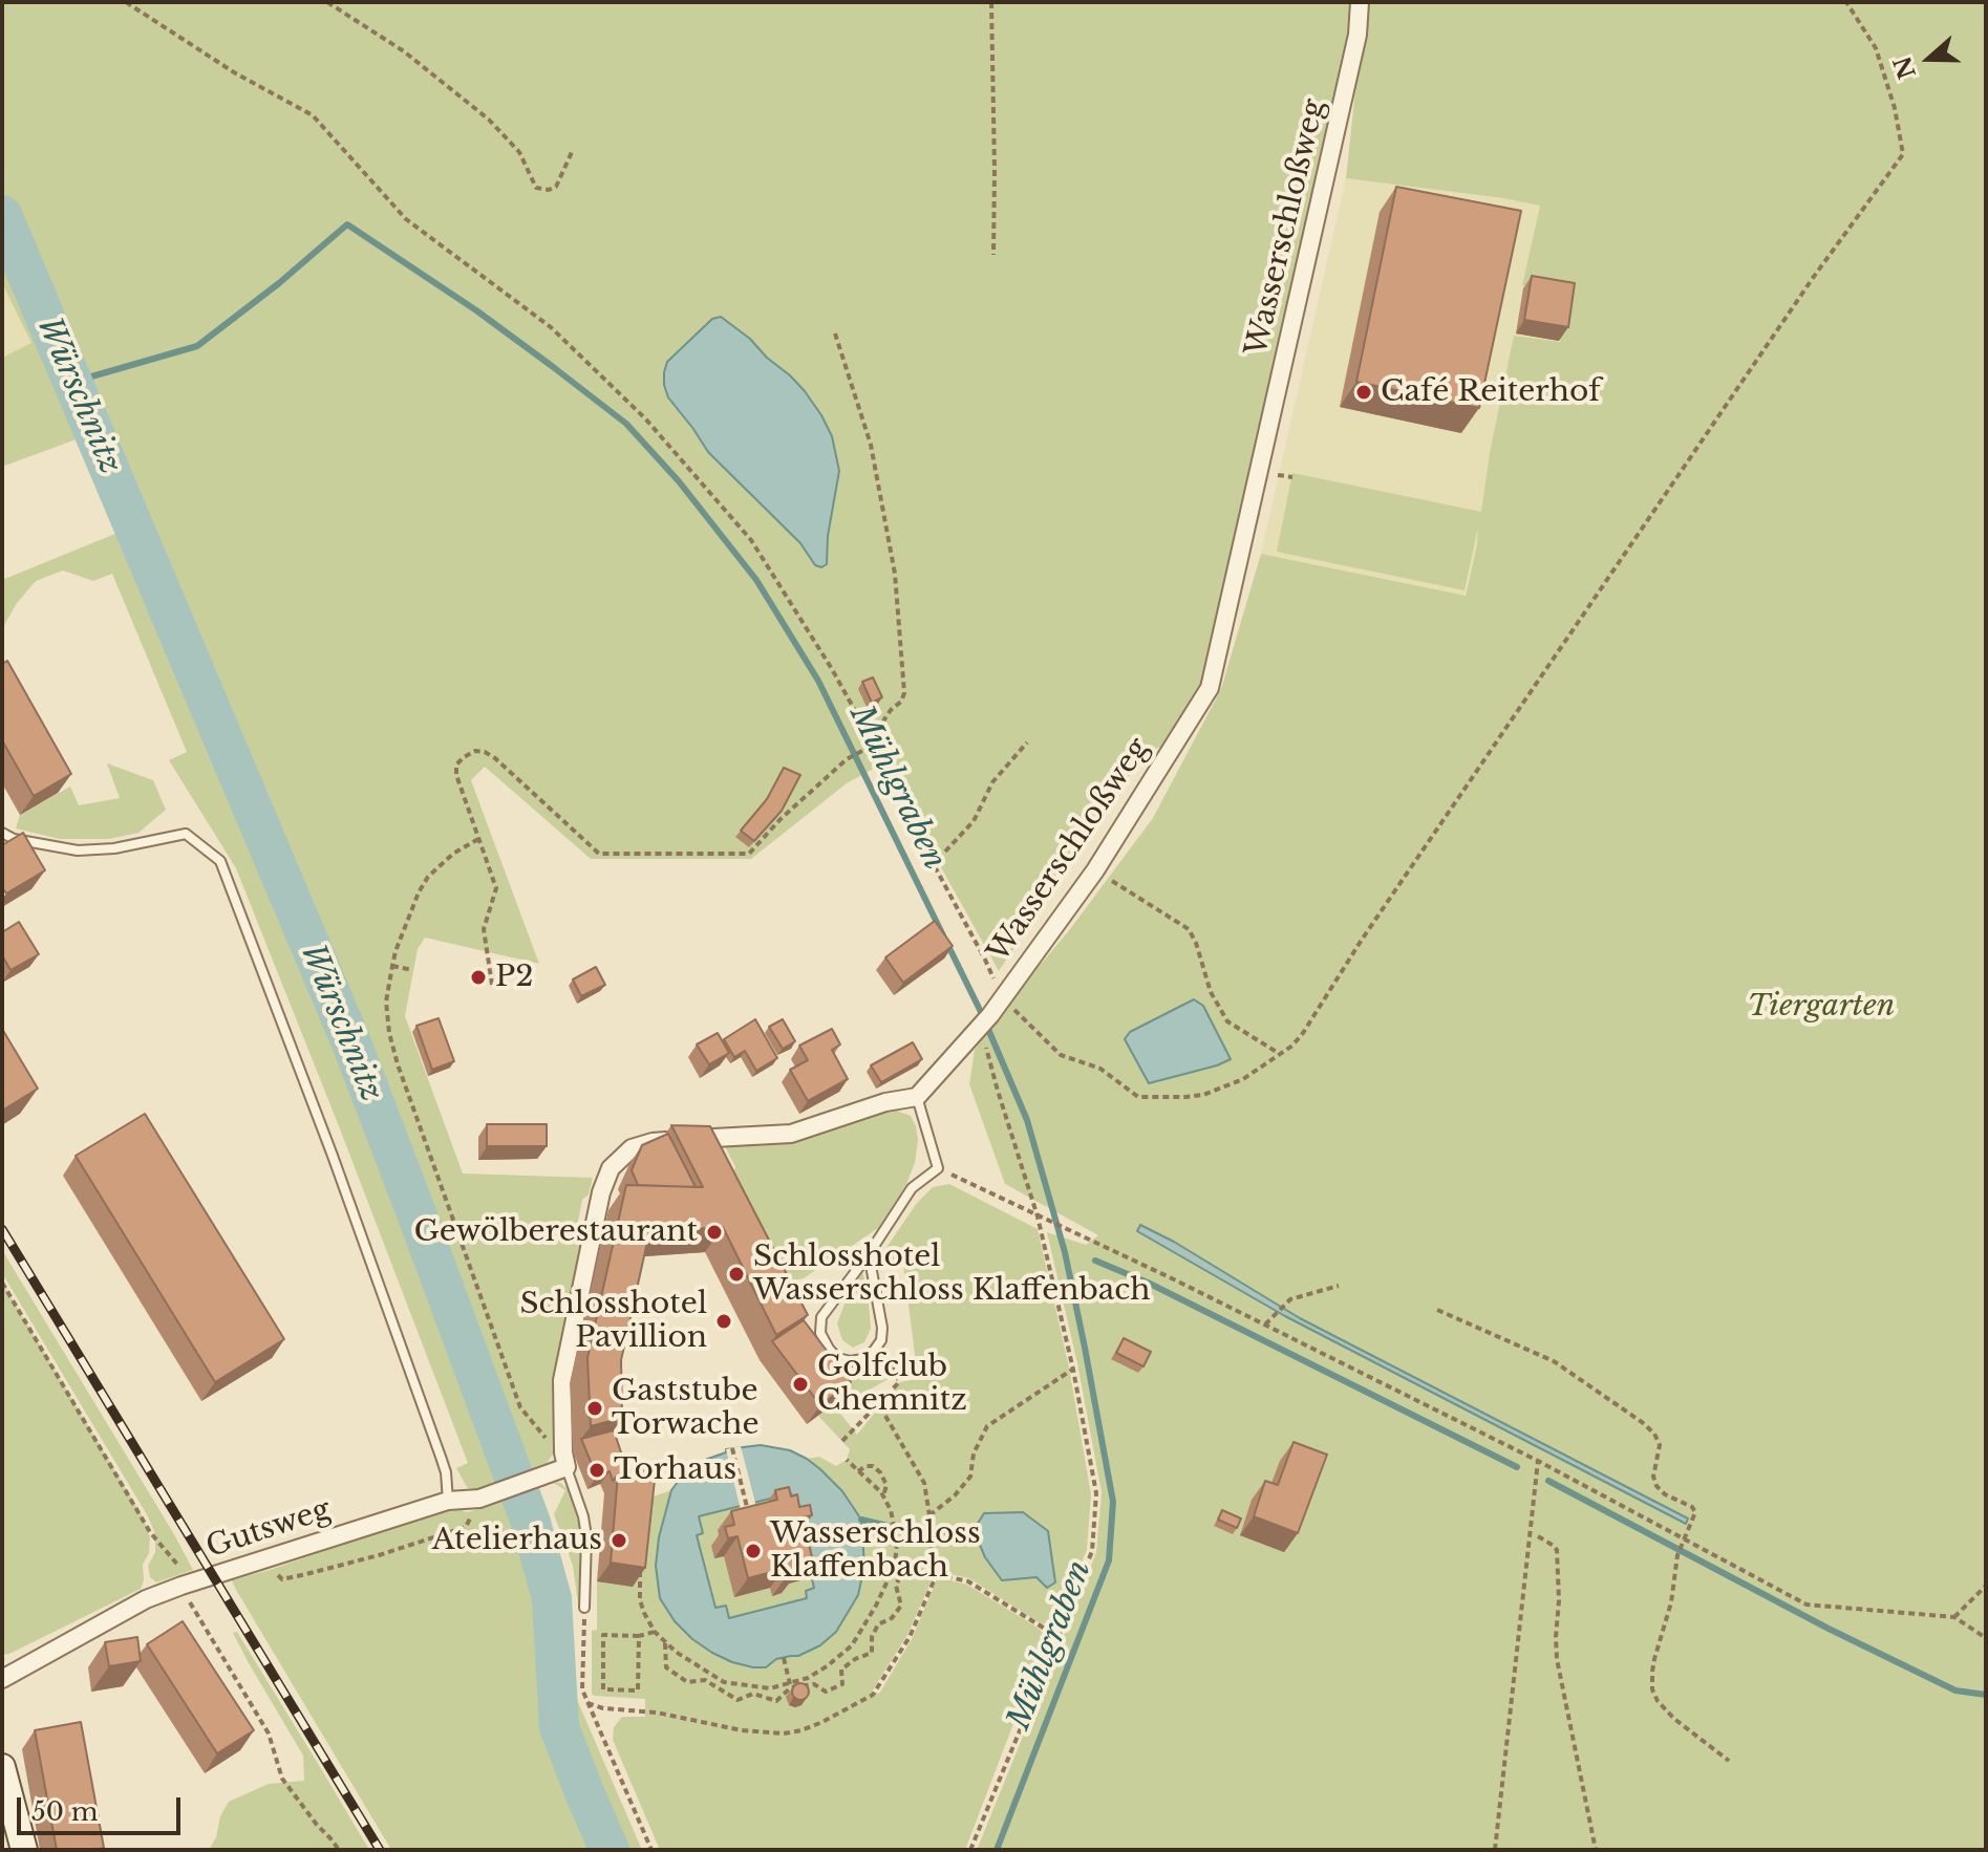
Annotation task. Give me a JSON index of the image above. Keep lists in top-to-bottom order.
{
  "streets": {
    "street": ["Wasserschloßweg", "Gutsweg"]
  },
  "water": ["Würschnitz", "Mühlgraben"],
  "parks": ["Tiergarten"],
  "places": [
    "Café Reiterhof",
    "P2",
    "Gewölberestaurant",
    "Schlosshotel Wasserschloss Klaffenbach",
    "Schlosshotel Pavillion",
    "Golfclub Chemnitz",
    "Gaststube Torwache",
    "Torhaus",
    "Atelierhaus",
    "Wasserschloss Klaffenbach"
  ],
  "scale_bar": "50 m",
  "north": "left"
}
